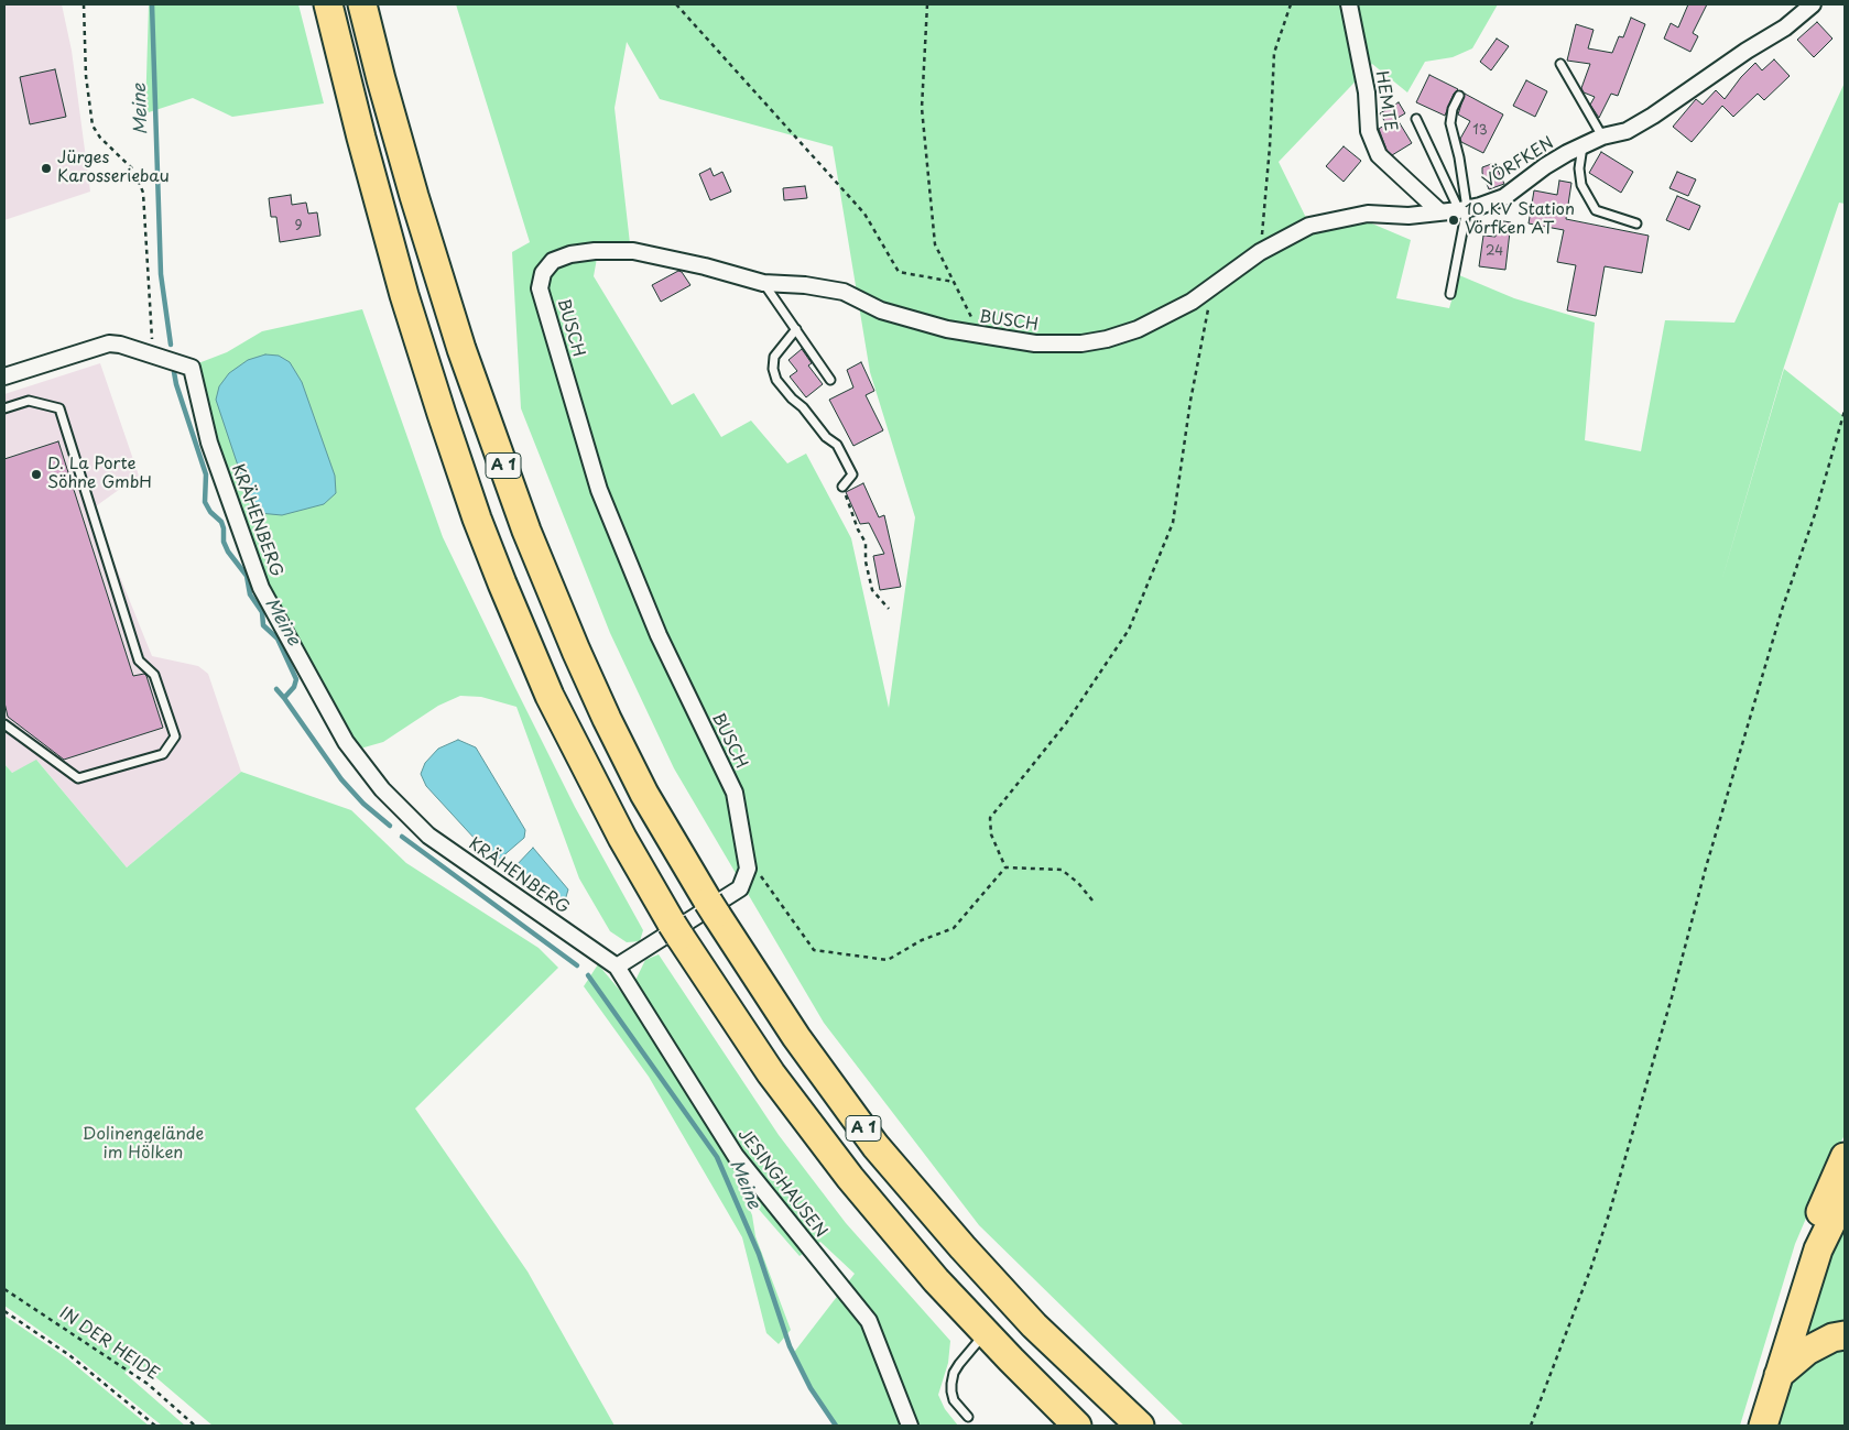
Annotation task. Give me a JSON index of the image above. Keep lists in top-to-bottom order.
{
  "streets": {
    "highway": ["A 1"],
    "street": [
      "HEMTE",
      "VÖRFKEN",
      "BUSCH",
      "KRÄHENBERG",
      "JESINGHAUSEN"
    ],
    "path": ["IN DER HEIDE"]
  },
  "crossings": [
    ["HEMTE", "VÖRFKEN"],
    ["VÖRFKEN", "BUSCH"],
    ["BUSCH", "KRÄHENBERG"],
    ["BUSCH", "JESINGHAUSEN"],
    ["KRÄHENBERG", "JESINGHAUSEN"]
  ],
  "water": ["Meine"],
  "parks": ["Dolinengelände im Hölken"],
  "places": ["Jürges Karosseriebau", "10 KV Station Vörfken AT", "D. La Porte Söhne GmbH"],
  "house_numbers": ["13", "9", "24"]
}
